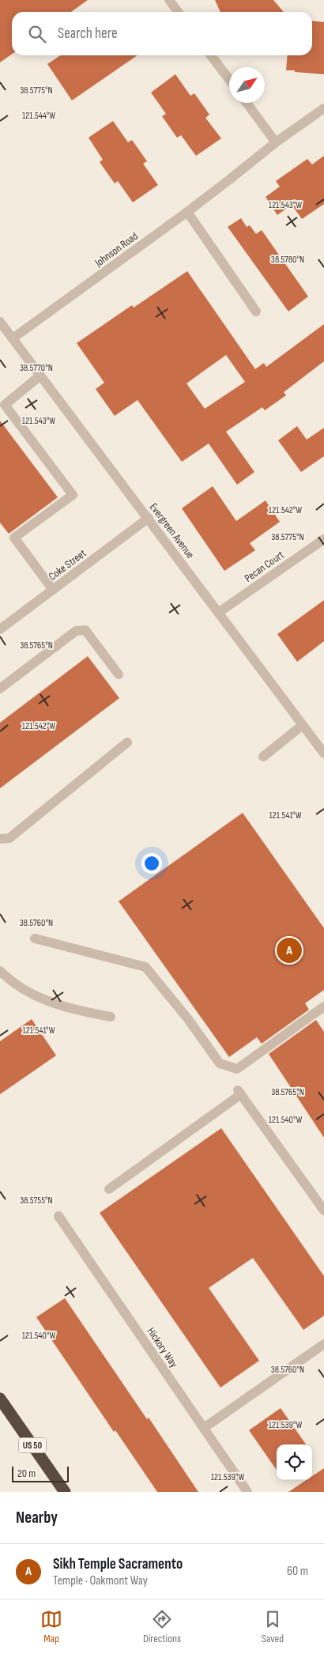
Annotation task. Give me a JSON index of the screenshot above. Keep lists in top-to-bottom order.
{
  "streets": {
    "highway": ["US 50"],
    "street": [
      "Johnson Road",
      "Evergreen Avenue",
      "Coke Street",
      "Pecan Court",
      "Hickory Way"
    ]
  },
  "crossings": [
    ["Johnson Road", "Evergreen Avenue"],
    ["Evergreen Avenue", "Coke Street"],
    ["Evergreen Avenue", "Pecan Court"]
  ],
  "scale_bar": "20 m",
  "north": "top right",
  "page": {
    "search": "Search here",
    "pins": "A",
    "scale": "20 m",
    "heading": "Nearby",
    "list": [
      {
        "mark": "A",
        "name": "Sikh Temple Sacramento",
        "note": "Temple · Oakmont Way",
        "value": "60 m"
      }
    ],
    "nav": ["Map", "Directions", "Saved"]
  },
  "coordinates": [
    "38.5775°N",
    "121.544°W",
    "121.543°W",
    "38.5780°N",
    "38.5770°N",
    "121.542°W",
    "38.5765°N",
    "121.541°W",
    "38.5760°N",
    "121.540°W",
    "38.5755°N",
    "121.539°W"
  ]
}
